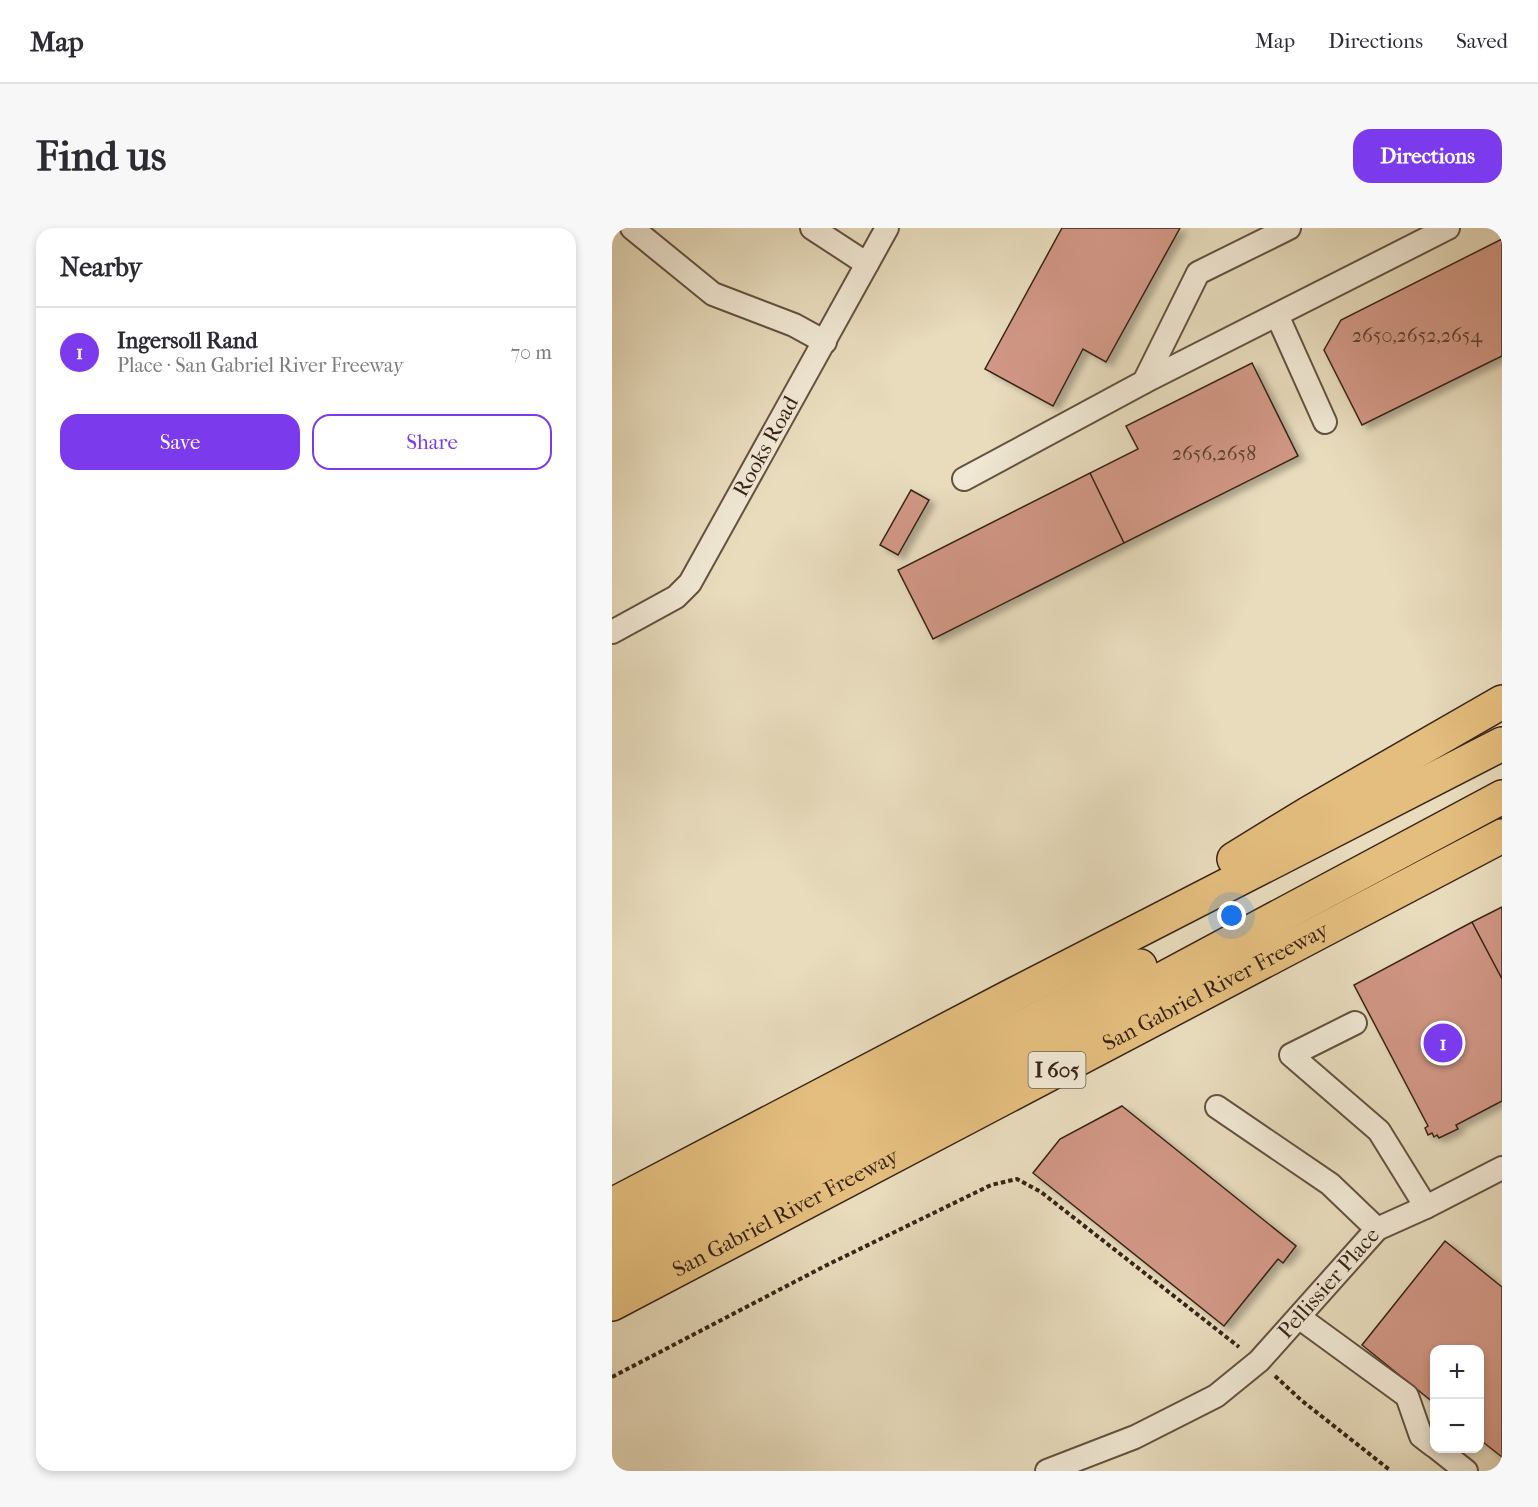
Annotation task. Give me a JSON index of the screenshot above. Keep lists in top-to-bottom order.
{
  "streets": {
    "highway": ["San Gabriel River Freeway", "I 605"],
    "street": ["Rooks Road", "Pellissier Place"]
  },
  "house_numbers": ["2650,2652,2654", "2656,2658"],
  "page": {
    "header": "Map",
    "nav": ["Map", "Directions", "Saved"],
    "buttons": [
      "Directions",
      ["Save", "Share"]
    ],
    "title": "Find us",
    "heading": "Nearby",
    "list": [
      {
        "mark": "1",
        "name": "Ingersoll Rand",
        "note": "Place · San Gabriel River Freeway",
        "value": "70 m"
      }
    ],
    "pins": "1",
    "map_buttons": ["+", "−"]
  }
}
